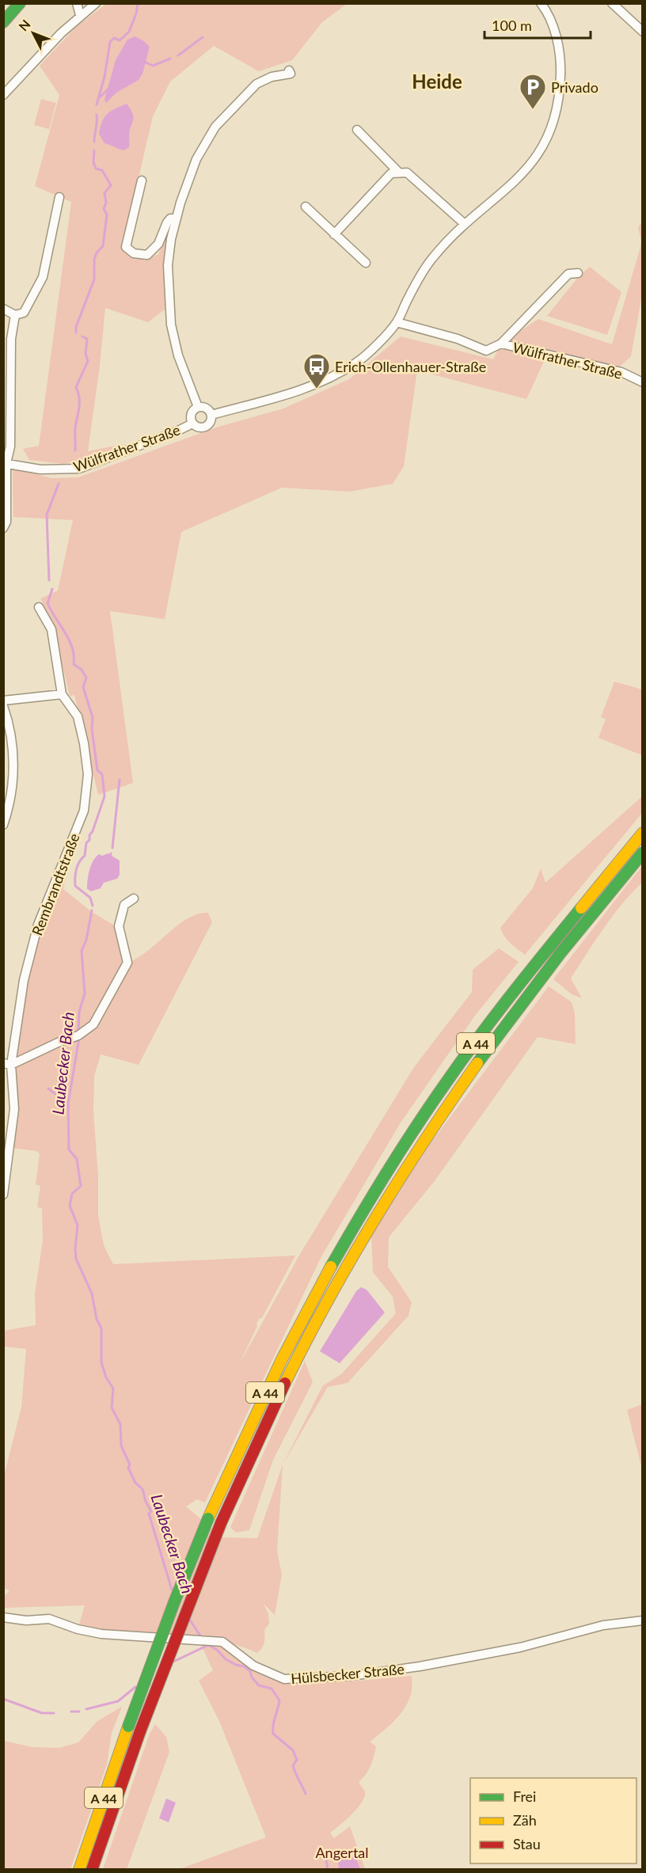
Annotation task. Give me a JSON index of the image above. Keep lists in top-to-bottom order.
{
  "streets": {
    "main road": ["A 44"],
    "street": ["Wülfrather Straße", "Rembrandtstraße", "Hülsbecker Straße"]
  },
  "districts": ["Heide"],
  "water": ["Laubecker Bach"],
  "parks": ["Angertal"],
  "places": {
    "parking": ["Privado"],
    "bus stop": ["Erich-Ollenhauer-Straße"]
  },
  "legend": ["Frei", "Zäh", "Stau"],
  "scale_bar": "100 m",
  "north": "top left"
}
